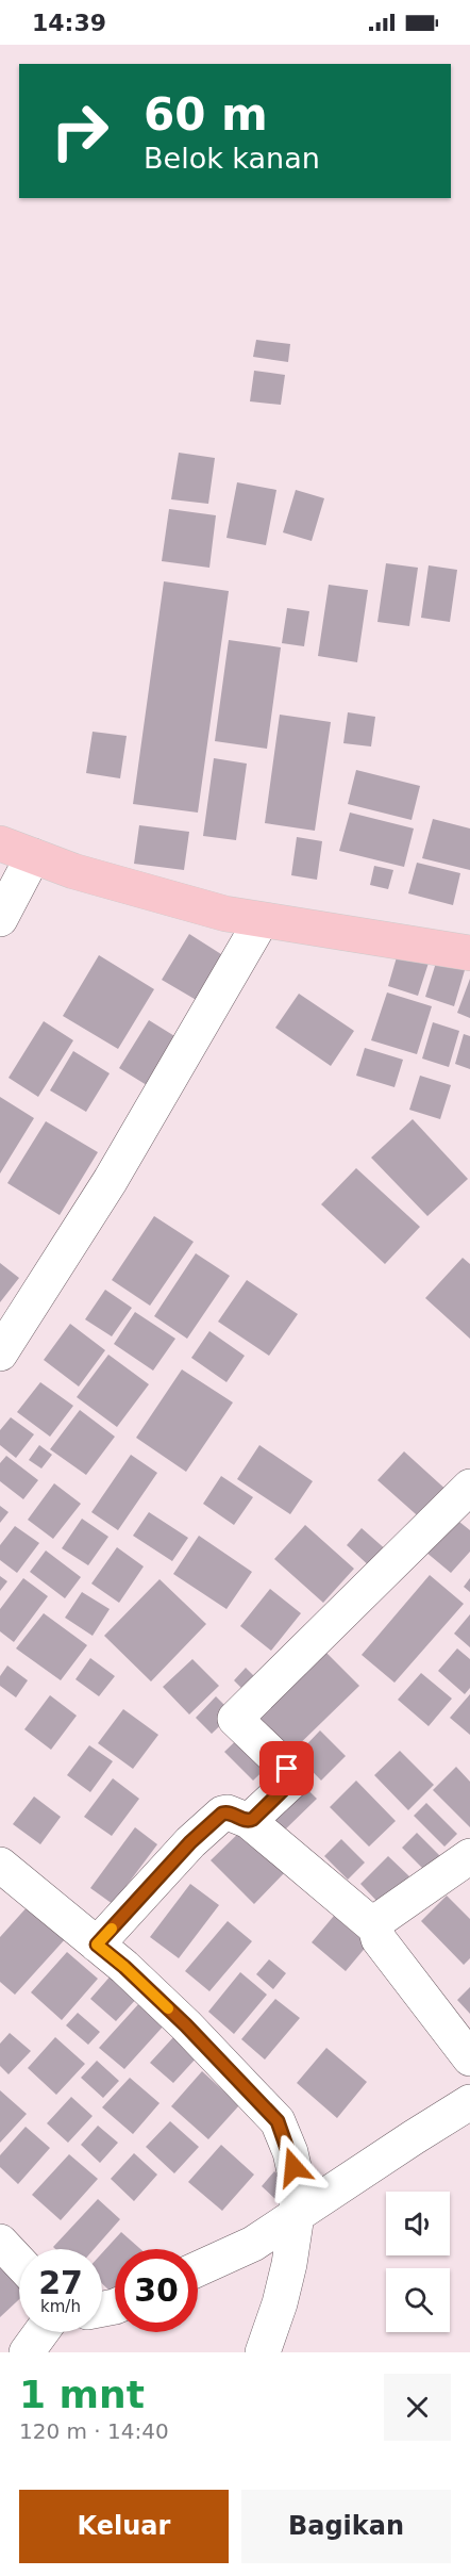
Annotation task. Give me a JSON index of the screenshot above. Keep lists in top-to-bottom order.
{
  "page": {
    "status": "14:39",
    "turn": ["60 m", "Belok kanan"],
    "speed": "27 km/h",
    "limit": "30",
    "heading": ["1 mnt", "120 m · 14:40"],
    "buttons": ["Keluar", "Bagikan"]
  }
}
